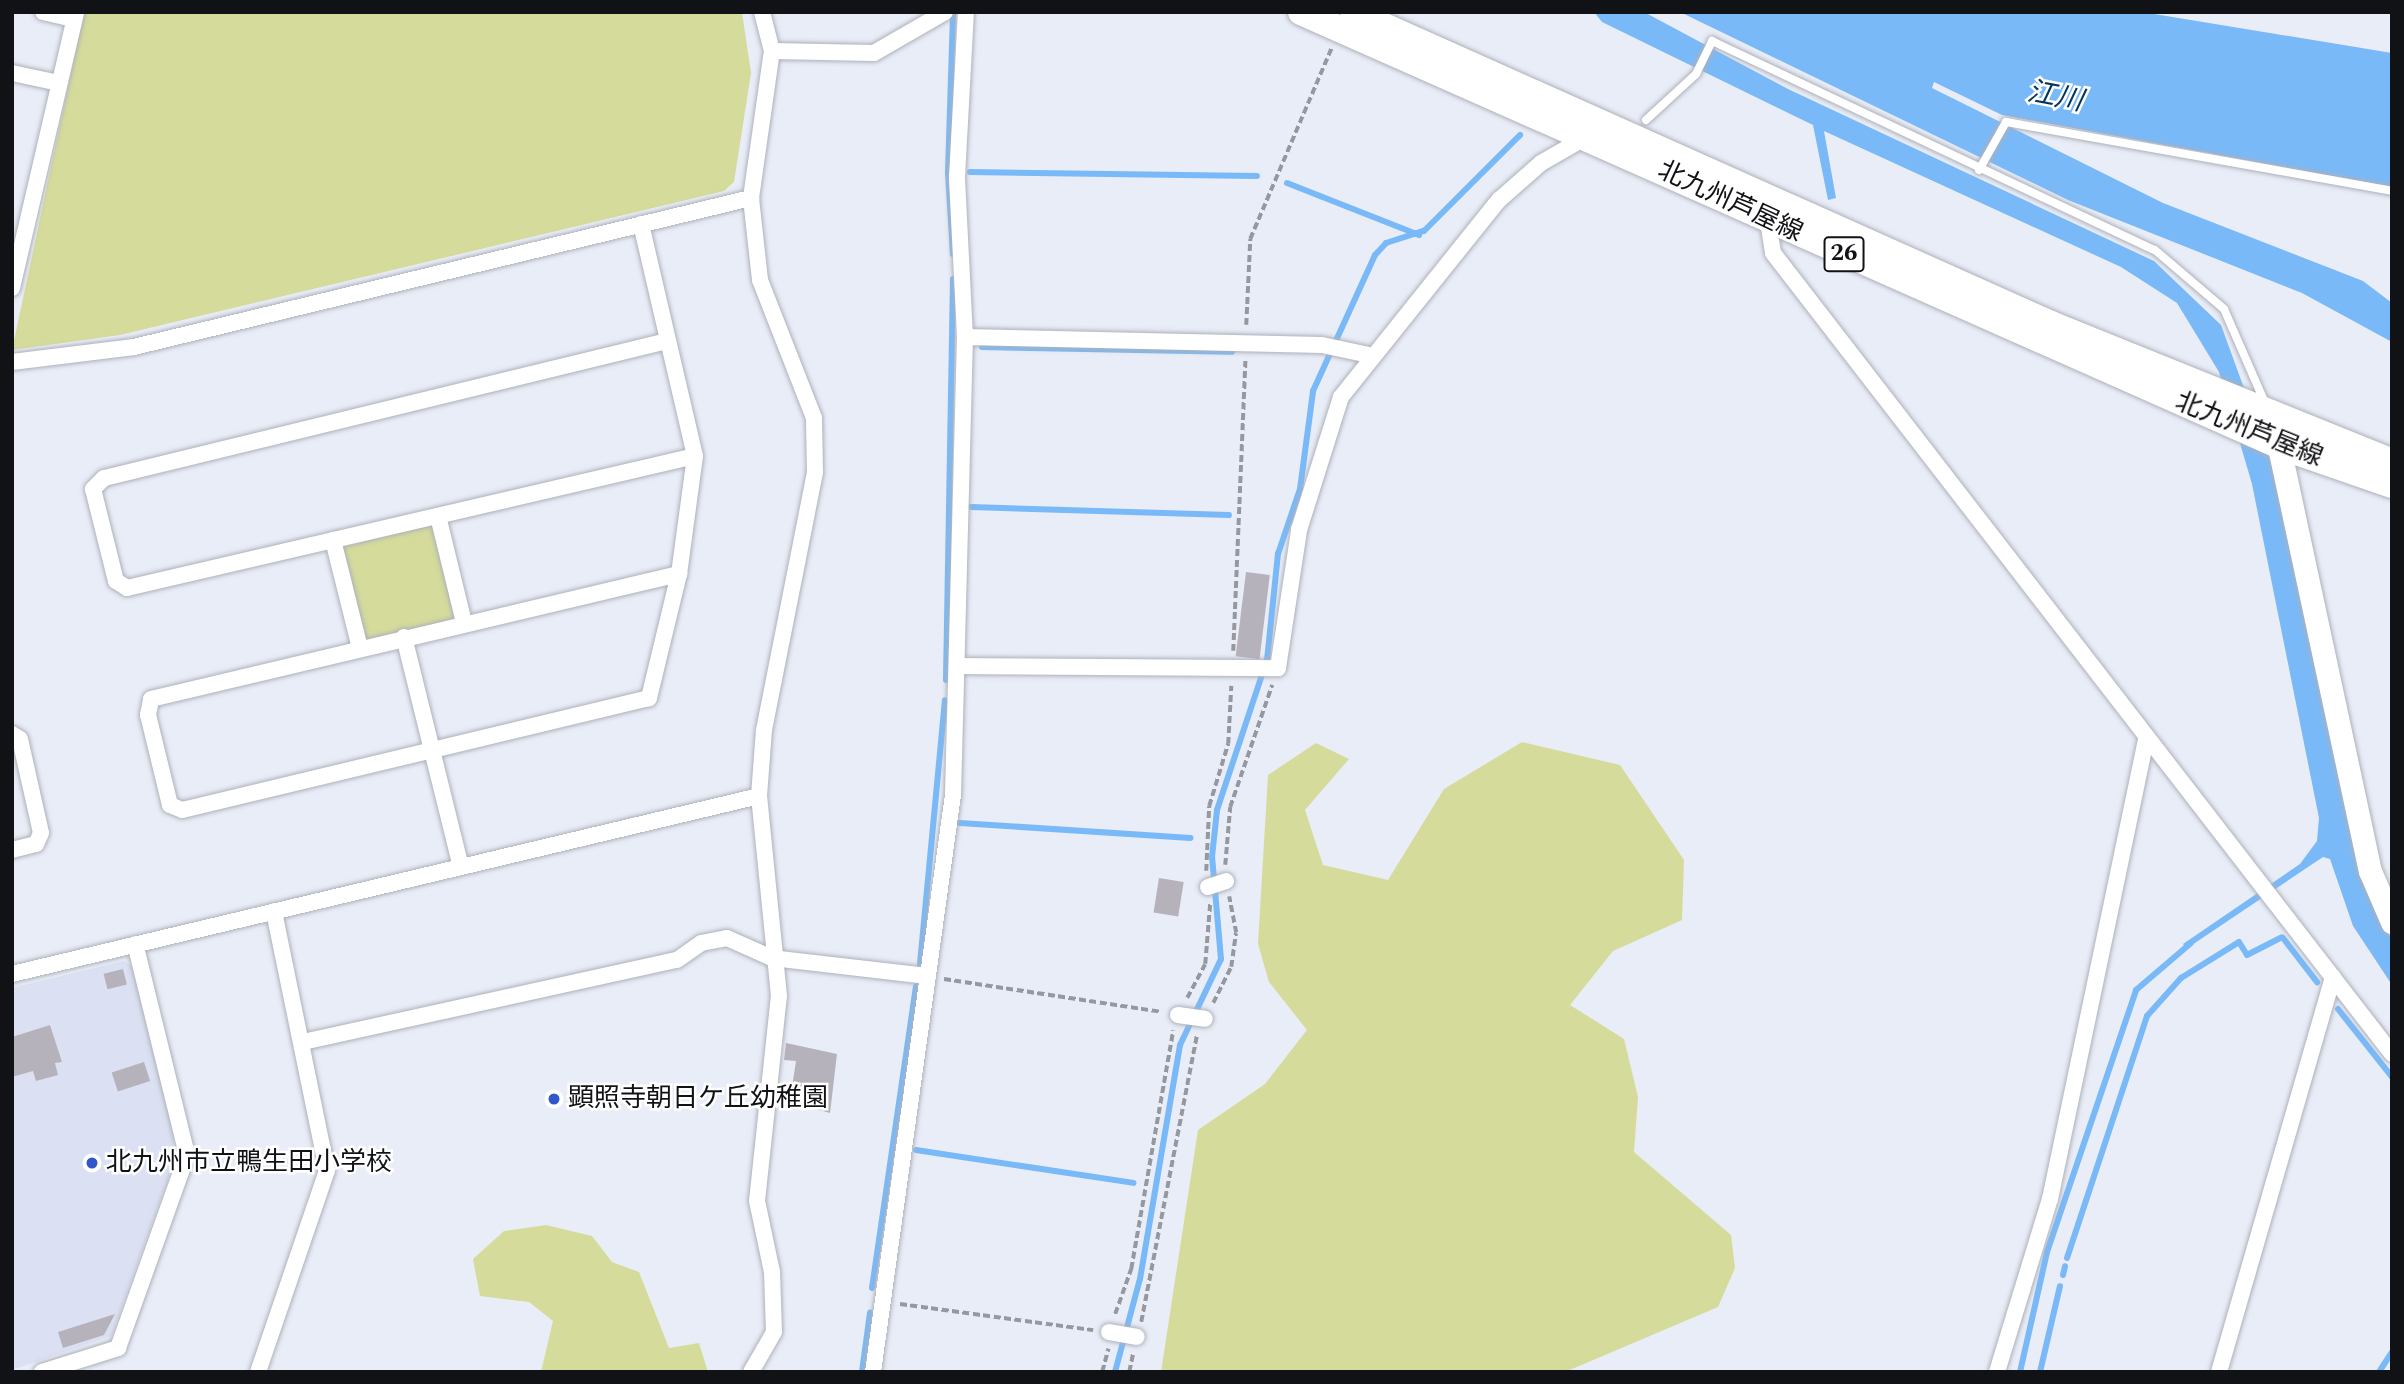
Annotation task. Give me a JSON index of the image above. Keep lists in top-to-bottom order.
{
  "streets": {
    "main road": ["北九州芦屋線", "26"]
  },
  "water": ["江川"],
  "places": ["顕照寺朝日ケ丘幼稚園", "北九州市立鴨生田小学校"]
}
